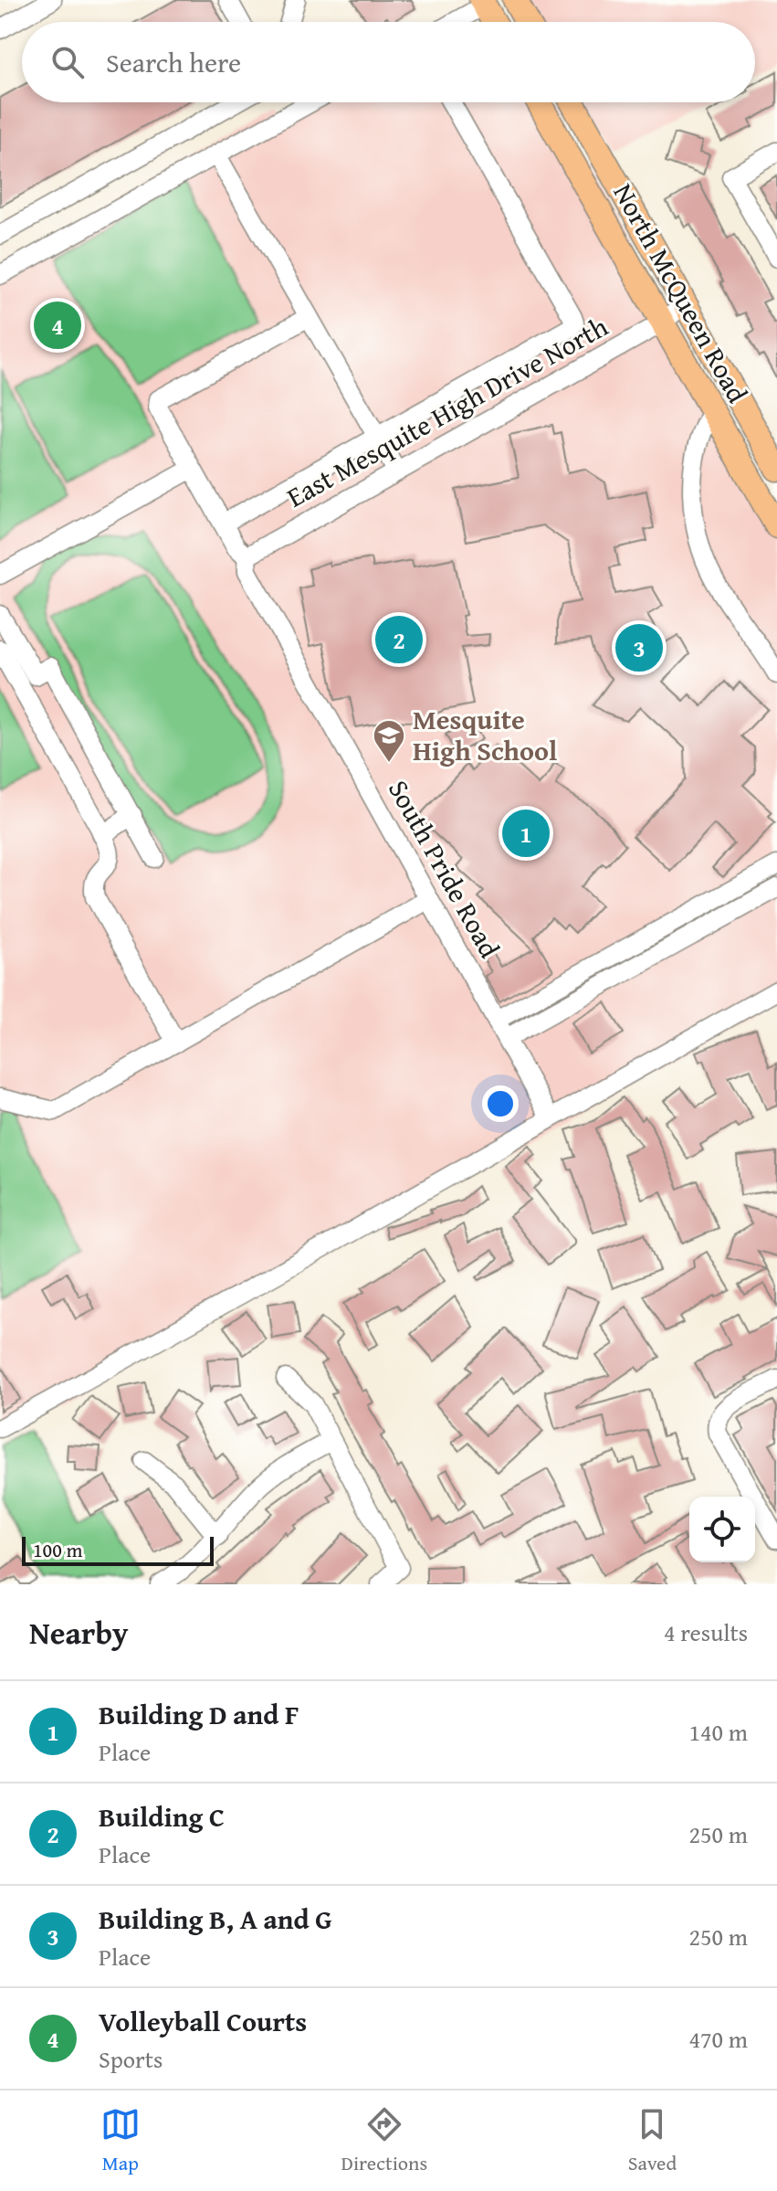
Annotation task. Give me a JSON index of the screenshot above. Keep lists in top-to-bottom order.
{
  "streets": {
    "main road": ["North McQueen Road"],
    "street": ["East Mesquite High Drive North", "South Pride Road"]
  },
  "crossings": [
    ["North McQueen Road", "East Mesquite High Drive North"],
    ["East Mesquite High Drive North", "South Pride Road"]
  ],
  "places": {
    "school or university": ["Mesquite High School"]
  },
  "scale_bar": "100 m",
  "page": {
    "search": "Search here",
    "pins": [
      "4",
      "2",
      "3",
      "1"
    ],
    "scale": "100 m",
    "heading": ["Nearby", "4 results"],
    "list": [
      {
        "mark": "1",
        "name": "Building D and F",
        "note": "Place",
        "value": "140 m"
      },
      {
        "mark": "2",
        "name": "Building C",
        "note": "Place",
        "value": "250 m"
      },
      {
        "mark": "3",
        "name": "Building B, A and G",
        "note": "Place",
        "value": "250 m"
      },
      {
        "mark": "4",
        "name": "Volleyball Courts",
        "note": "Sports",
        "value": "470 m"
      }
    ],
    "nav": ["Map", "Directions", "Saved"]
  }
}
